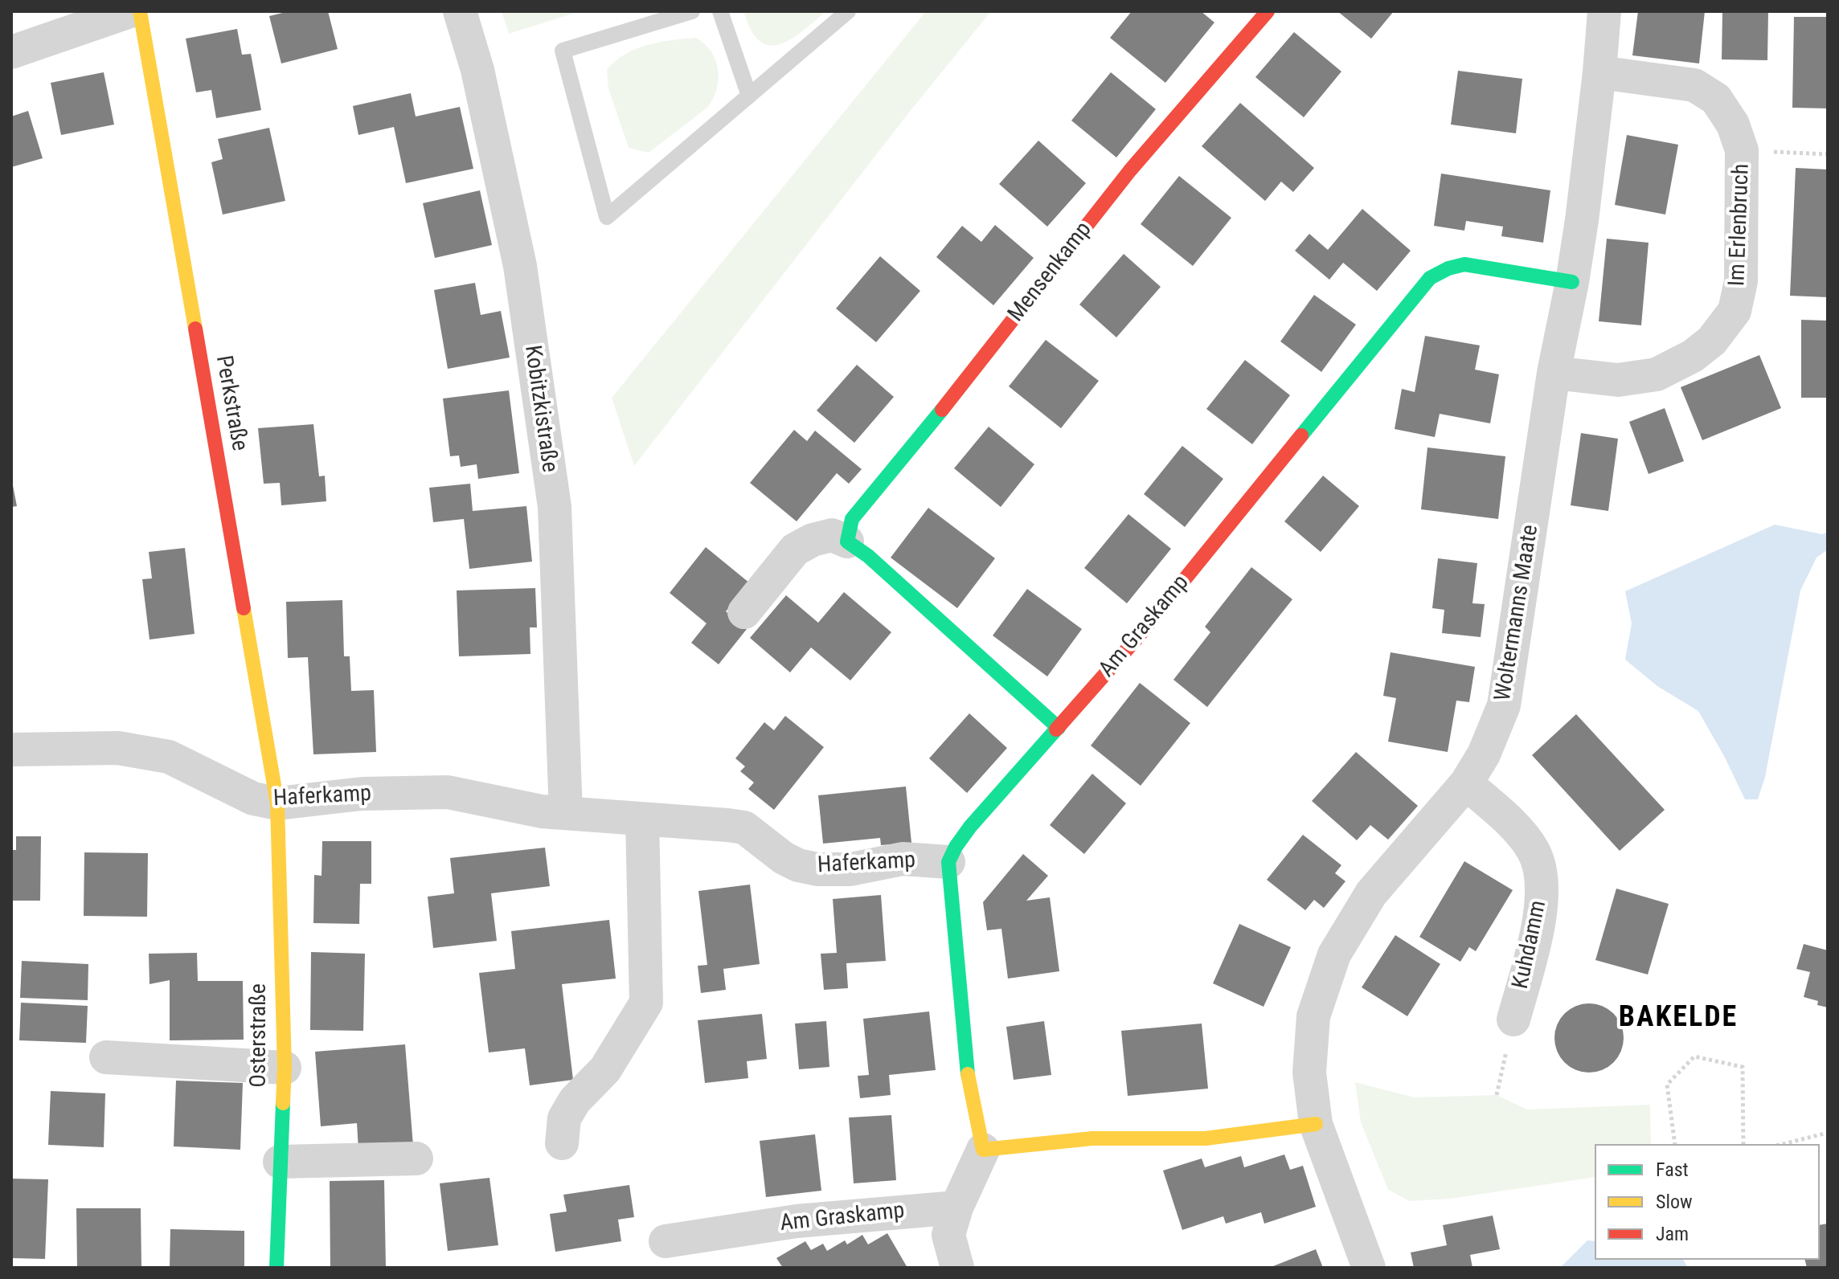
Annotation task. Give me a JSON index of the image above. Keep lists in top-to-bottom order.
{
  "streets": {
    "street": [
      "Im Erlenbruch",
      "Mensenkamp",
      "Perkstraße",
      "Kobitzkistraße",
      "Woltermanns Maate",
      "Am Graskamp",
      "Haferkamp",
      "Kuhdamm",
      "Osterstraße"
    ]
  },
  "crossings": [
    ["Im Erlenbruch", "Woltermanns Maate"],
    ["Perkstraße", "Haferkamp"],
    ["Perkstraße", "Osterstraße"],
    ["Kobitzkistraße", "Haferkamp"],
    ["Woltermanns Maate", "Am Graskamp"],
    ["Woltermanns Maate", "Kuhdamm"],
    ["Am Graskamp", "Haferkamp"],
    ["Haferkamp", "Osterstraße"]
  ],
  "districts": ["BAKELDE"],
  "legend": ["Fast", "Slow", "Jam"]
}
